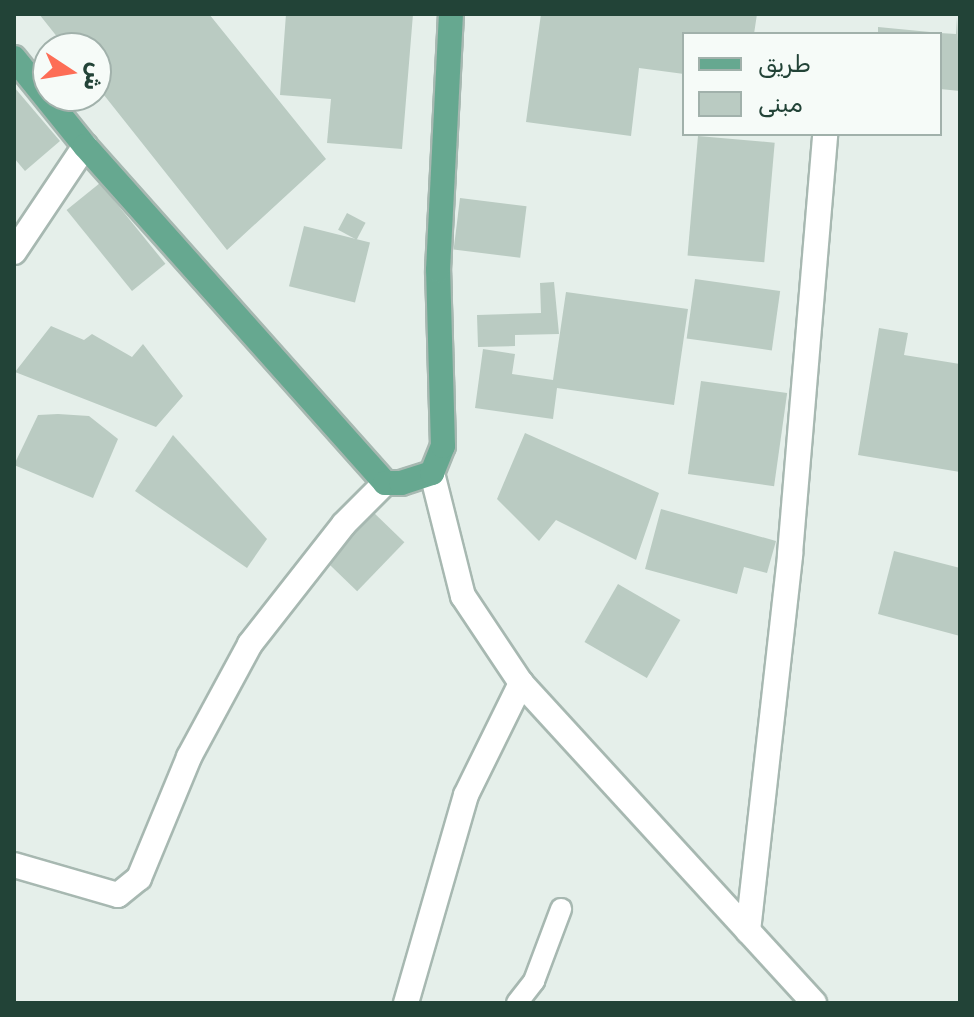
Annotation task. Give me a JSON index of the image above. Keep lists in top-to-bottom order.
{
  "legend": ["طريق", "مبنى"],
  "north": "right"
}
